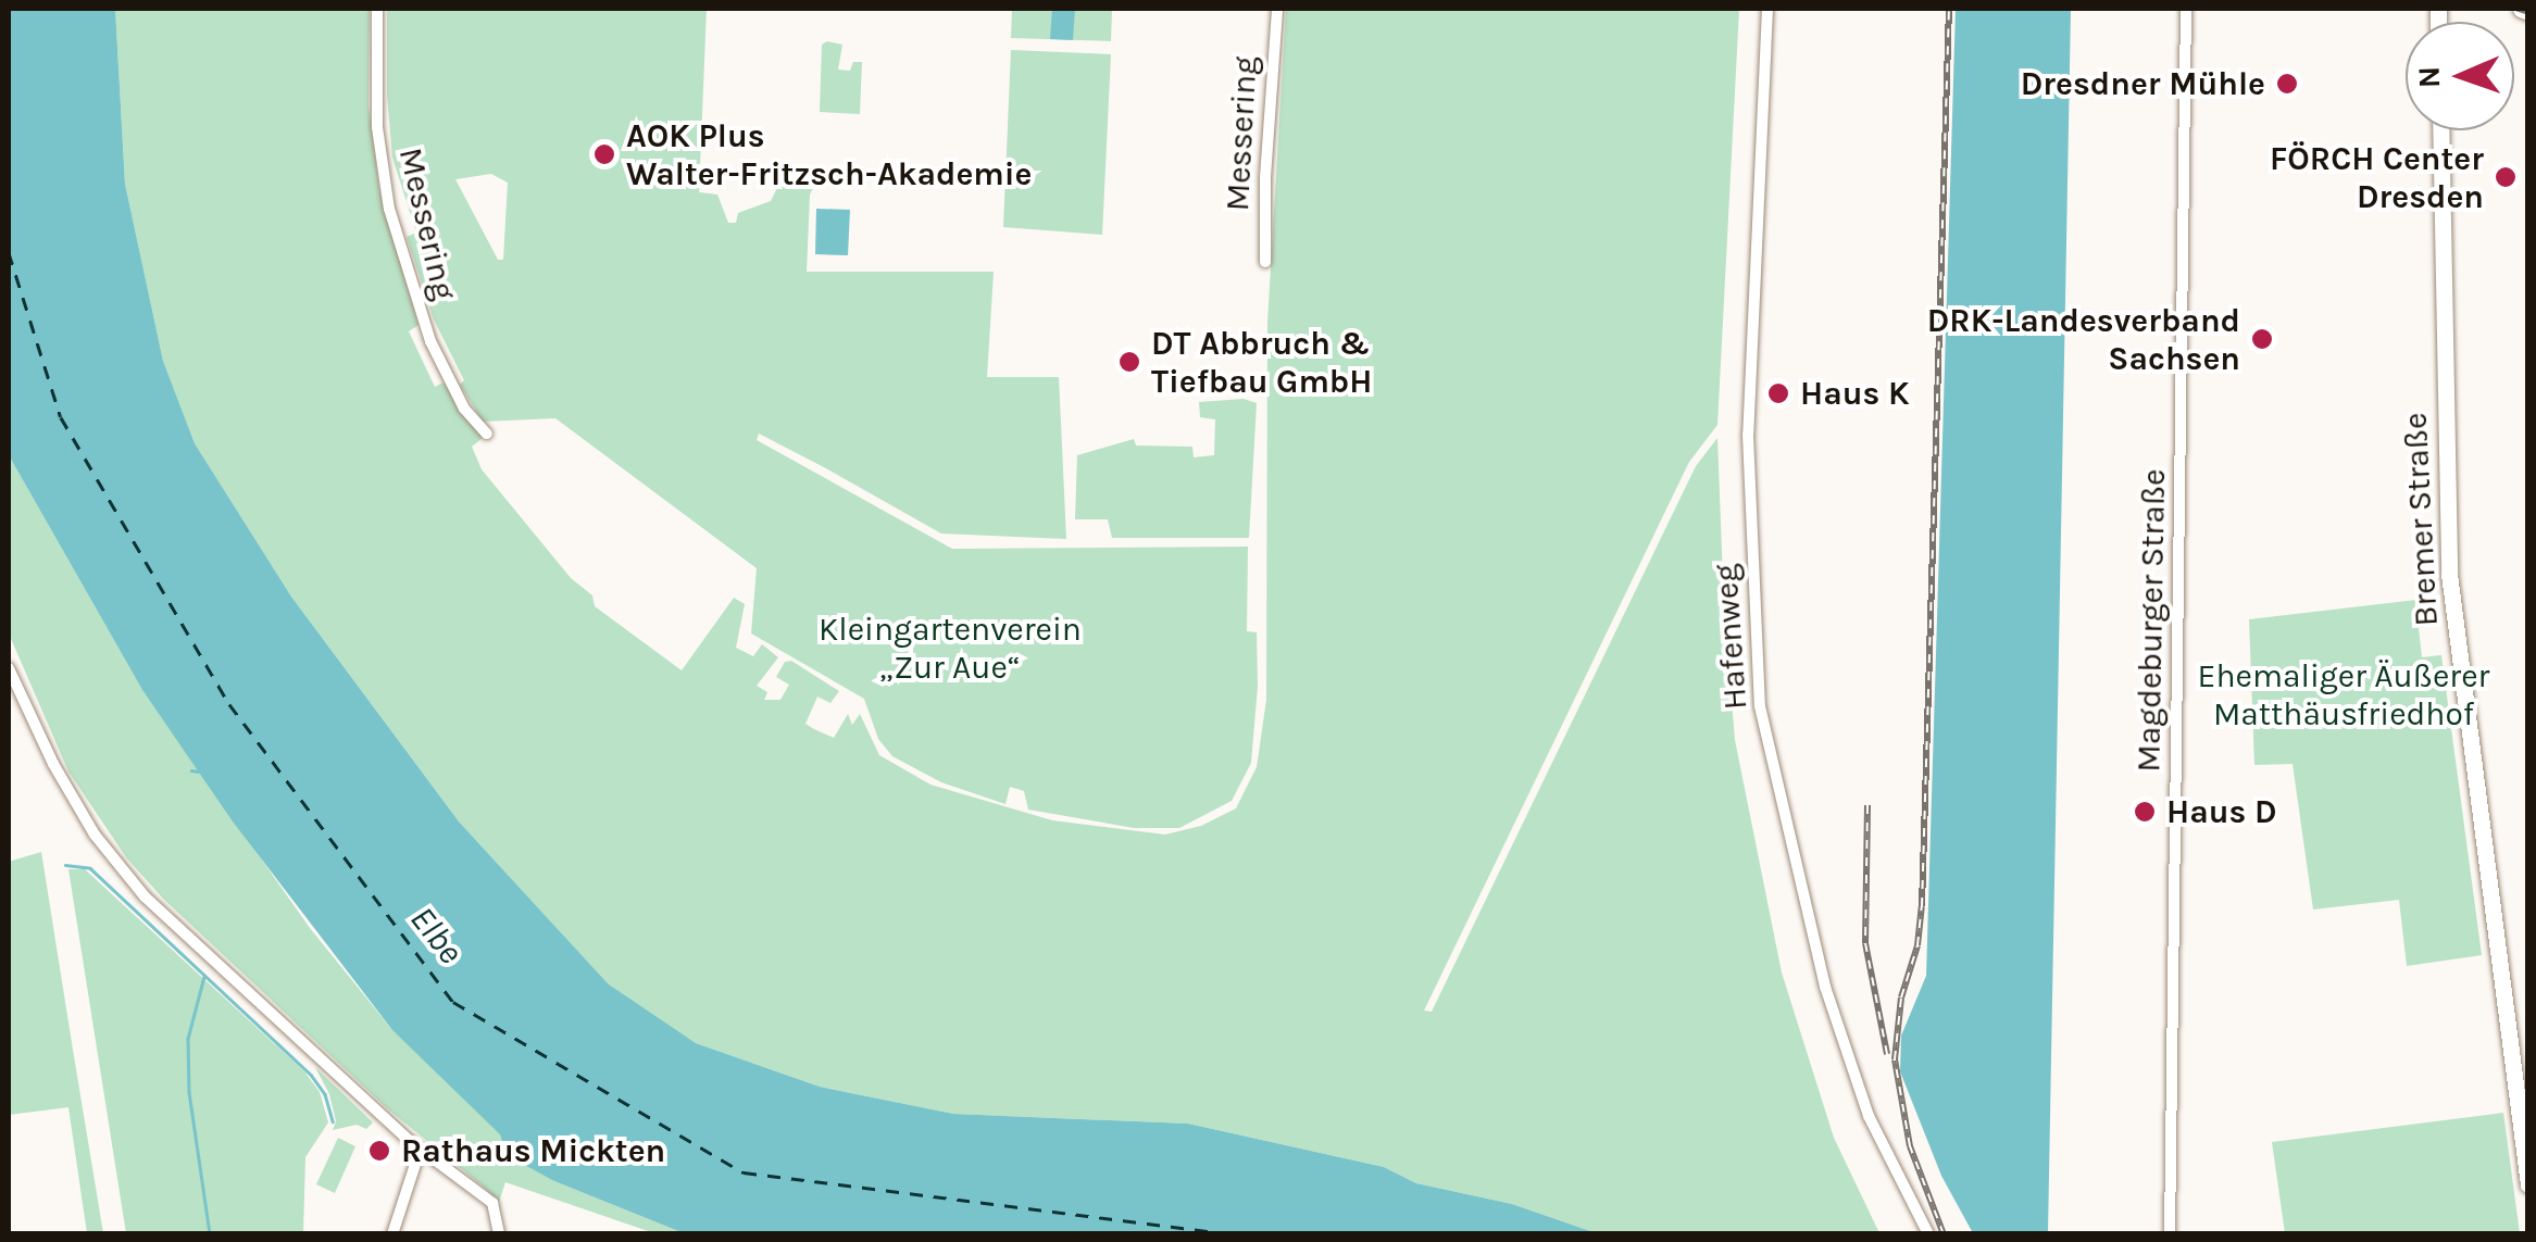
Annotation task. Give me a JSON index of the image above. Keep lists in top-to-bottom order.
{
  "streets": {
    "main road": ["Bremer Straße"],
    "street": ["Messering", "Magdeburger Straße", "Hafenweg"]
  },
  "water": ["Elbe"],
  "parks": ["Kleingartenverein „Zur Aue“", "Ehemaliger Äußerer Matthäusfriedhof"],
  "places": [
    "Dresdner Mühle",
    "AOK Plus Walter-Fritzsch-Akademie",
    "FÖRCH Center Dresden",
    "DRK-Landesverband Sachsen",
    "DT Abbruch & Tiefbau GmbH",
    "Haus K",
    "Haus D",
    "Rathaus Mickten"
  ],
  "north": "left"
}
